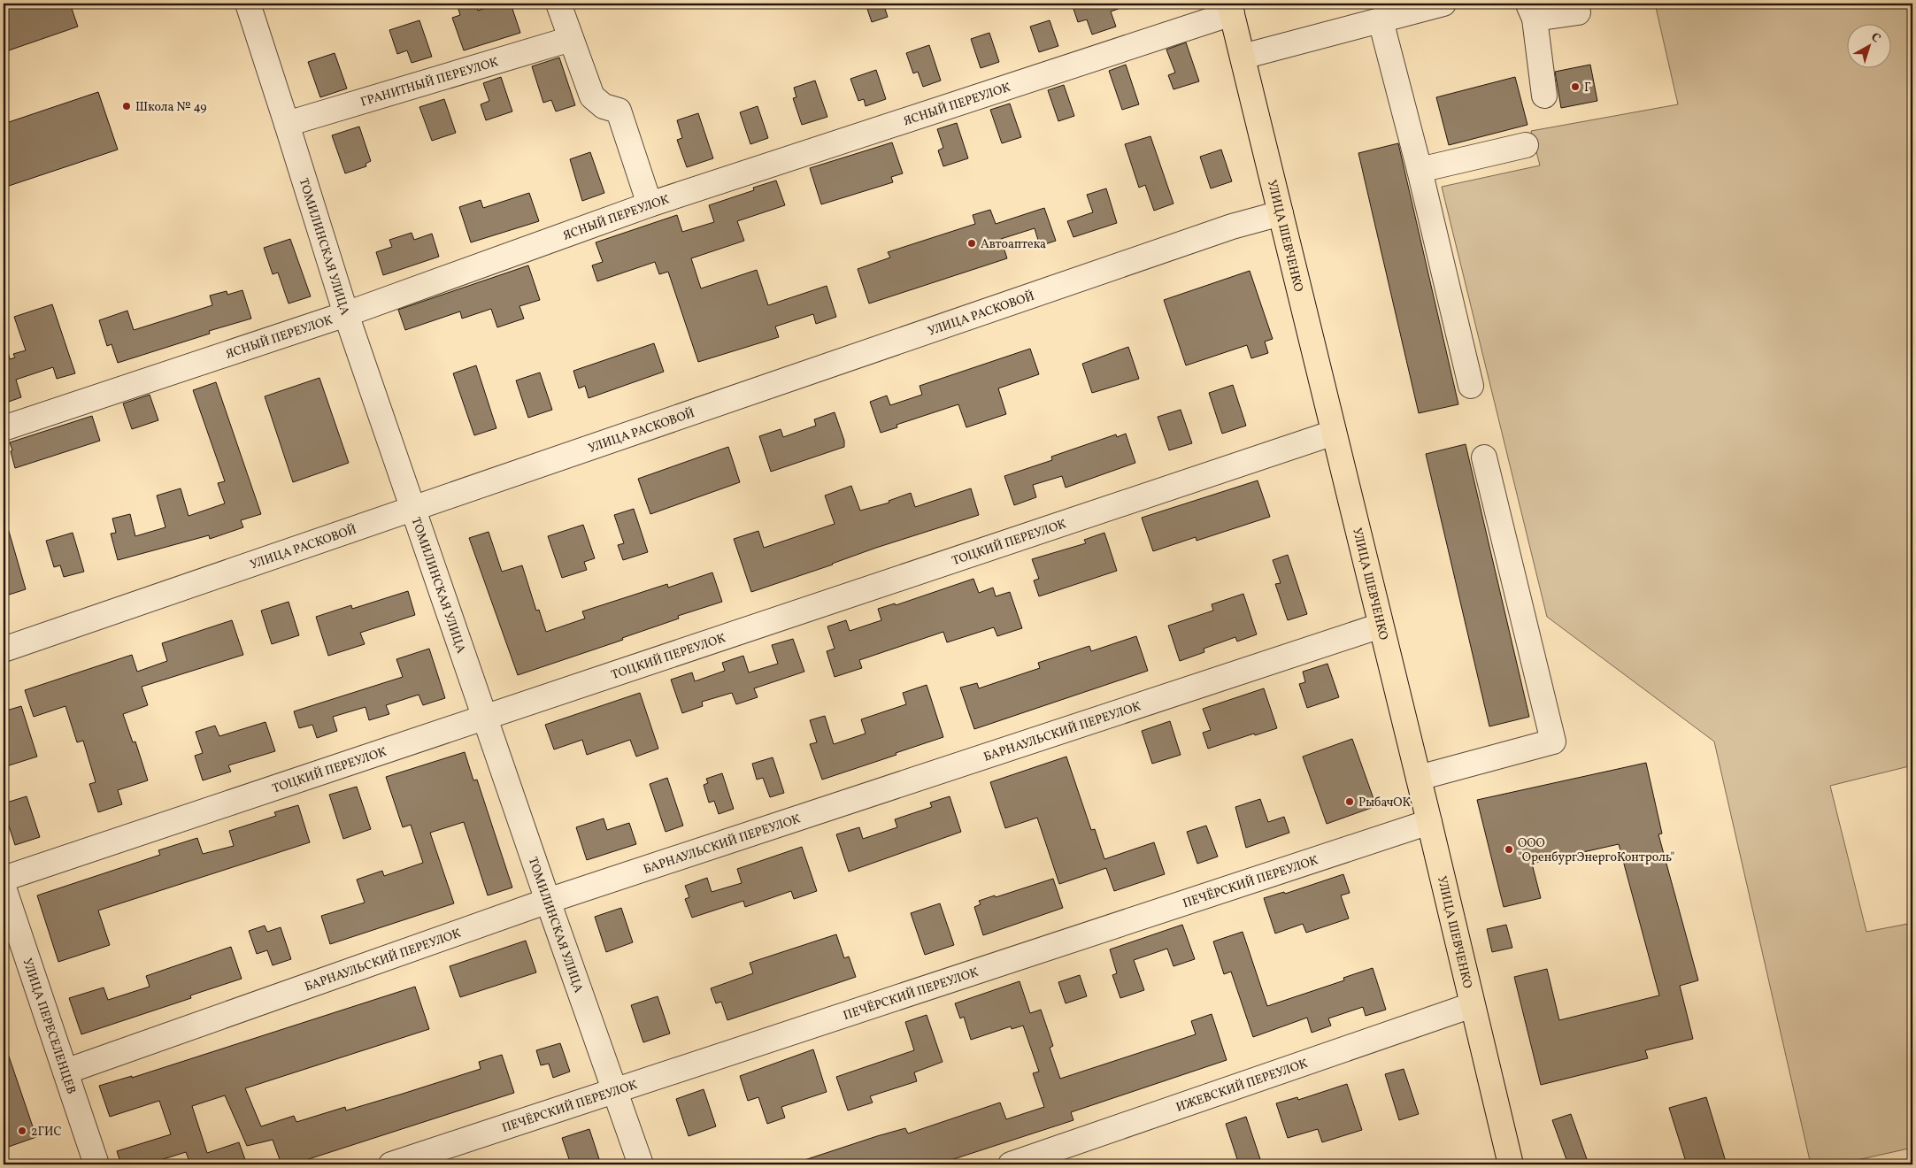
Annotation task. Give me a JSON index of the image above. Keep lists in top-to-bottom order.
{
  "streets": {
    "main road": ["УЛИЦА ШЕВЧЕНКО"],
    "street": [
      "ГРАНИТНЫЙ ПЕРЕУЛОК",
      "ЯСНЫЙ ПЕРЕУЛОК",
      "ТОМИЛИНСКАЯ УЛИЦА",
      "УЛИЦА РАСКОВОЙ",
      "ТОЦКИЙ ПЕРЕУЛОК",
      "БАРНАУЛЬСКИЙ ПЕРЕУЛОК",
      "ПЕЧЁРСКИЙ ПЕРЕУЛОК",
      "УЛИЦА ПЕРЕСЕЛЕНЦЕВ",
      "ИЖЕВСКИЙ ПЕРЕУЛОК"
    ]
  },
  "crossings": [
    ["ГРАНИТНЫЙ ПЕРЕУЛОК", "ТОМИЛИНСКАЯ УЛИЦА"],
    ["ЯСНЫЙ ПЕРЕУЛОК", "УЛИЦА ШЕВЧЕНКО"],
    ["ЯСНЫЙ ПЕРЕУЛОК", "ТОМИЛИНСКАЯ УЛИЦА"],
    ["УЛИЦА ШЕВЧЕНКО", "УЛИЦА РАСКОВОЙ"],
    ["УЛИЦА ШЕВЧЕНКО", "ТОЦКИЙ ПЕРЕУЛОК"],
    ["УЛИЦА ШЕВЧЕНКО", "БАРНАУЛЬСКИЙ ПЕРЕУЛОК"],
    ["УЛИЦА ШЕВЧЕНКО", "ПЕЧЁРСКИЙ ПЕРЕУЛОК"],
    ["УЛИЦА ШЕВЧЕНКО", "ИЖЕВСКИЙ ПЕРЕУЛОК"],
    ["ТОМИЛИНСКАЯ УЛИЦА", "УЛИЦА РАСКОВОЙ"],
    ["ТОМИЛИНСКАЯ УЛИЦА", "ТОЦКИЙ ПЕРЕУЛОК"],
    ["ТОМИЛИНСКАЯ УЛИЦА", "БАРНАУЛЬСКИЙ ПЕРЕУЛОК"],
    ["ТОМИЛИНСКАЯ УЛИЦА", "ПЕЧЁРСКИЙ ПЕРЕУЛОК"],
    ["БАРНАУЛЬСКИЙ ПЕРЕУЛОК", "УЛИЦА ПЕРЕСЕЛЕНЦЕВ"]
  ],
  "places": [
    "Г",
    "Школа № 49",
    "Автоаптека",
    "РыбачОК",
    "ООО \"ОренбургЭнергоКонтроль\"",
    "2ГИС"
  ],
  "north": "top right"
}
